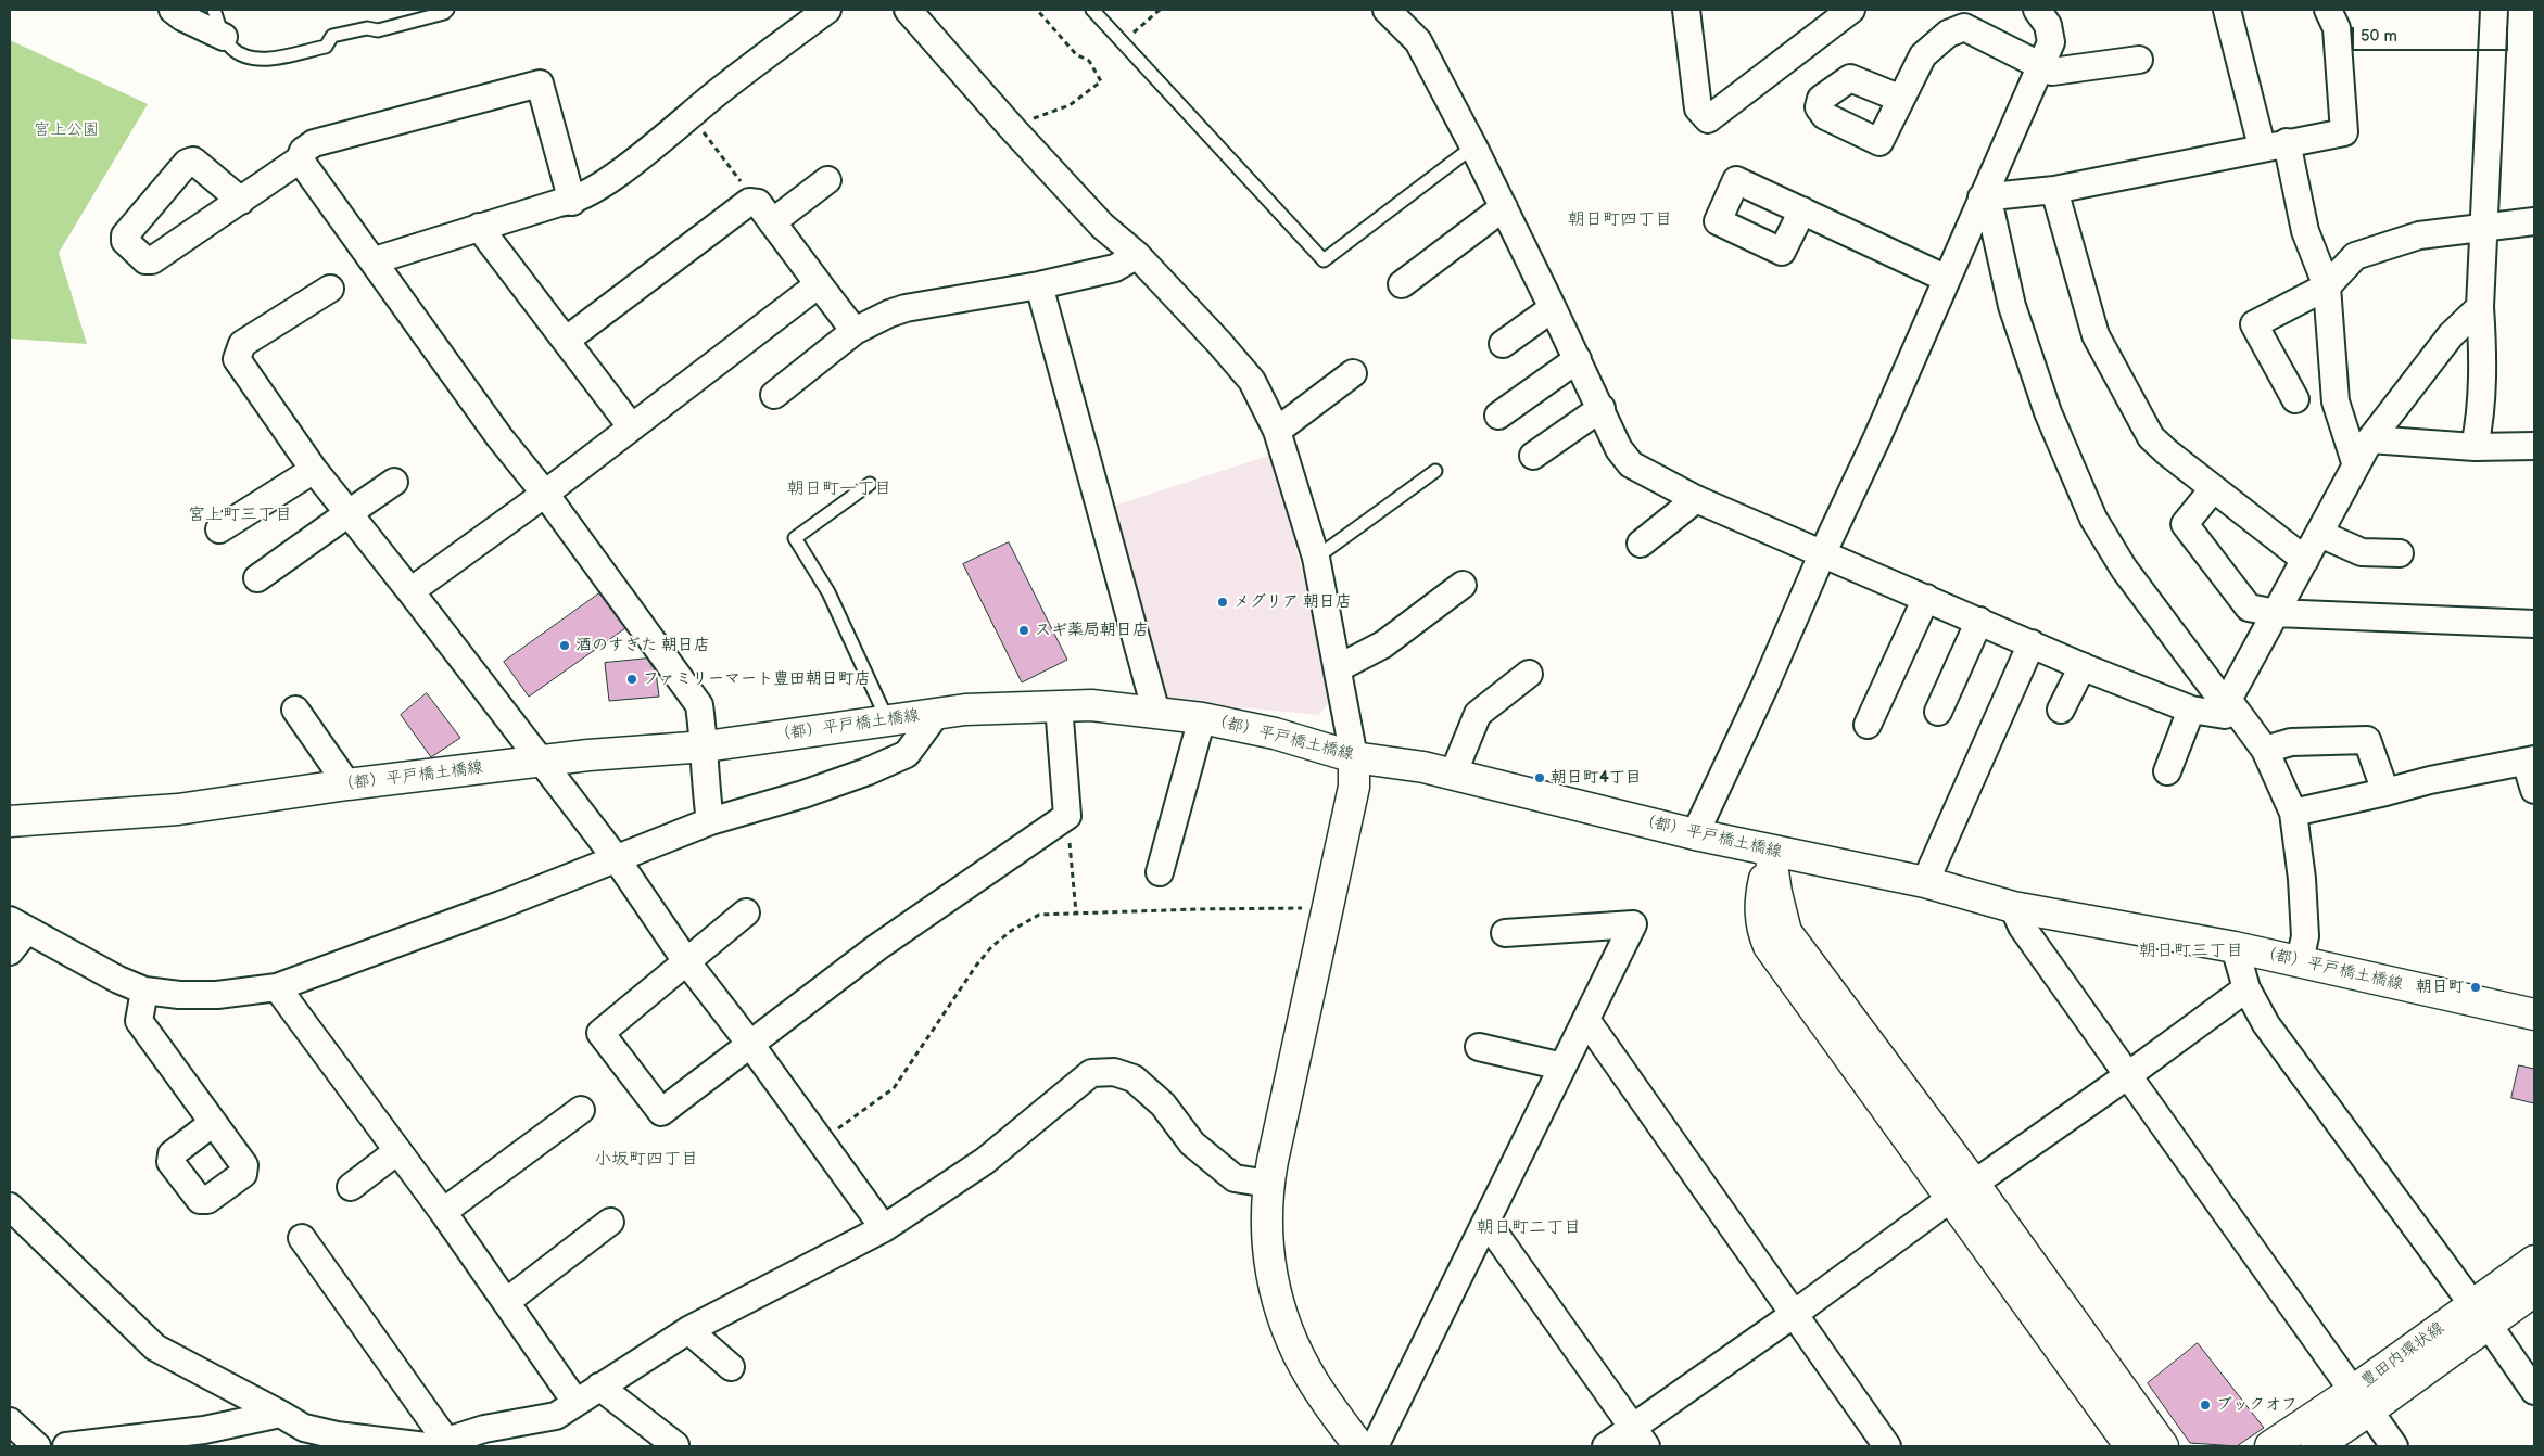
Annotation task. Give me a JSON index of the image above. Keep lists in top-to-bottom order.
{
  "streets": {
    "street": ["（都）平戸橋土橋線", "豊田内環状線"]
  },
  "districts": [
    "朝日町四丁目",
    "朝日町一丁目",
    "宮上町三丁目",
    "朝日町三丁目",
    "小坂町四丁目",
    "朝日町二丁目"
  ],
  "parks": ["宮上公園"],
  "places": [
    "メグリア 朝日店",
    "スギ薬局朝日店",
    "酒のすぎた 朝日店",
    "ファミリーマート豊田朝日町店",
    "朝日町4丁目",
    "朝日町",
    "ブックオフ"
  ],
  "scale_bar": "50 m"
}
